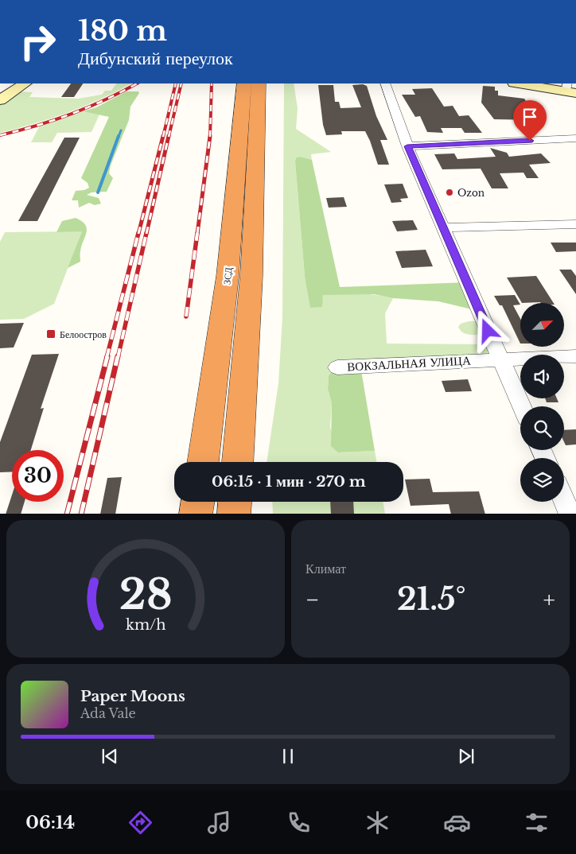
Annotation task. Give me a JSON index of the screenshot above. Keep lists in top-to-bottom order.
{
  "streets": {
    "highway": ["ЗСД"],
    "street": ["ВОКЗАЛЬНАЯ УЛИЦА"]
  },
  "places": {
    "other": ["Ozon"],
    "transit": ["Белоостров"]
  },
  "north": "top right",
  "page": {
    "turn": ["180 m", "Дибунский переулок"],
    "limit": "30",
    "trip": "06:15 · 1 мин · 270 m",
    "tile": "Климат",
    "heat": ["−", "21.5°", "+"],
    "song": ["Paper Moons", "Ada Vale"],
    "tabs": "06:14",
    "gauge": ["28", "km/h"]
  }
}
